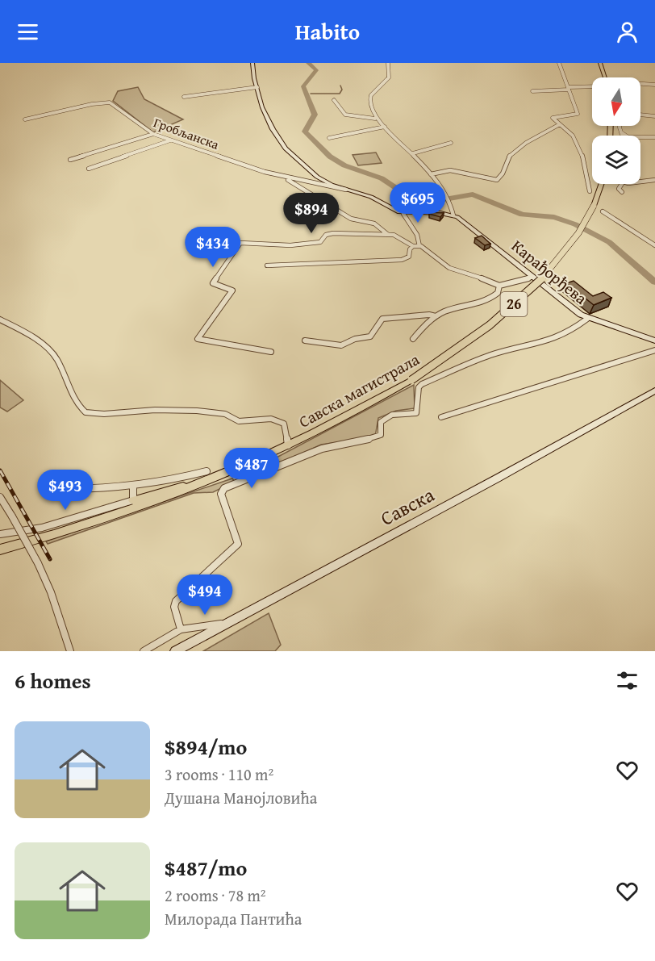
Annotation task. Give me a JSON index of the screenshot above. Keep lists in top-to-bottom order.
{
  "streets": {
    "main road": ["26", "Савска магистрала"],
    "street": ["Гробљанска", "Карађорђева", "Савска"]
  },
  "north": "bottom",
  "page": {
    "header": "Habito",
    "price": [
      "$695",
      "$894",
      "$434",
      "$487",
      "$493",
      "$494"
    ],
    "heading": "6 homes",
    "list": [
      {
        "name": "$894/mo",
        "note": "3 rooms · 110 m² · Душана Манојловића"
      },
      {
        "name": "$487/mo",
        "note": "2 rooms · 78 m² · Милорада Пантића"
      }
    ]
  }
}
